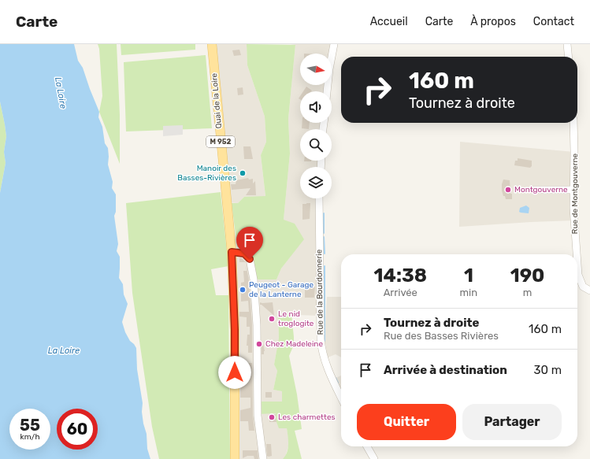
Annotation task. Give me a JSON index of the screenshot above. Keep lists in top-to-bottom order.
{
  "streets": {
    "main road": ["Quai de la Loire", "M 952"],
    "street": ["Rue de Montgouverne", "Rue de la Bourdonnerie"]
  },
  "water": ["La Loire"],
  "places": [
    "Manoir des Basses-Rivières",
    "Montgouverne",
    "Peugeot - Garage de la Lanterne",
    "Le nid troglogite",
    "Chez Madeleine",
    "Les charmettes"
  ],
  "north": "right",
  "page": {
    "header": "Carte",
    "nav": [
      "Accueil",
      "Carte",
      "À propos",
      "Contact"
    ],
    "turn": ["160 m", "Tournez à droite"],
    "eta": [
      "14:38",
      "Arrivée",
      "1",
      "min",
      "190",
      "m"
    ],
    "list": [
      {
        "name": "Tournez à droite",
        "note": "Rue des Basses Rivières",
        "value": "160 m"
      },
      {
        "name": "Arrivée à destination",
        "value": "30 m"
      }
    ],
    "buttons": ["Quitter", "Partager"],
    "speed": "55 km/h",
    "limit": "60"
  }
}
